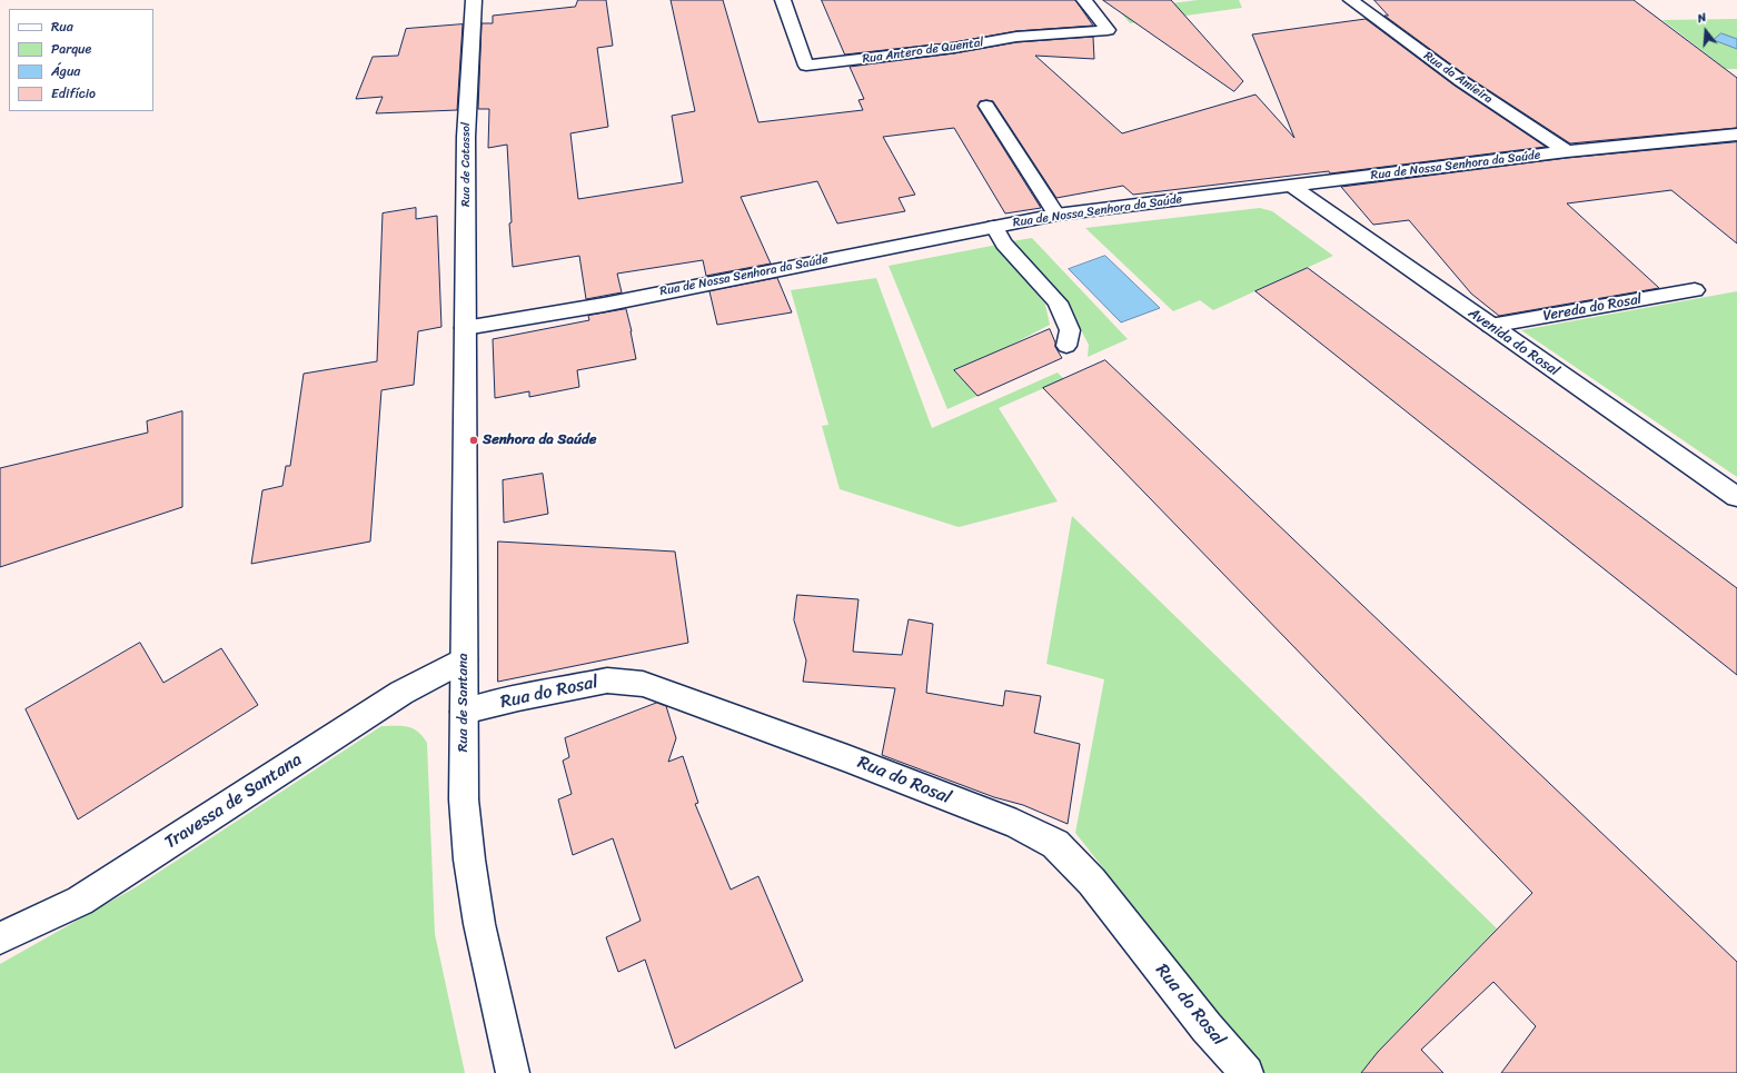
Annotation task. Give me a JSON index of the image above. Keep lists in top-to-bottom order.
{
  "streets": {
    "street": [
      "Rua Antero de Quental",
      "Rua da Amieira",
      "Rua de Catassol",
      "Rua de Nossa Senhora da Saúde",
      "Avenida do Rosal",
      "Rua do Rosal",
      "Rua de Santana",
      "Travessa de Santana"
    ],
    "lane": ["Vereda do Rosal"]
  },
  "crossings": [
    ["Rua da Amieira", "Rua de Nossa Senhora da Saúde"],
    ["Rua de Catassol", "Rua de Nossa Senhora da Saúde"],
    ["Rua de Catassol", "Rua de Santana"],
    ["Rua de Nossa Senhora da Saúde", "Avenida do Rosal"],
    ["Rua de Nossa Senhora da Saúde", "Rua de Santana"],
    ["Vereda do Rosal", "Avenida do Rosal"],
    ["Rua do Rosal", "Rua de Santana"],
    ["Rua de Santana", "Travessa de Santana"]
  ],
  "places": ["Senhora da Saúde"],
  "legend": [
    "Rua",
    "Parque",
    "Água",
    "Edifício"
  ],
  "north": "top"
}
